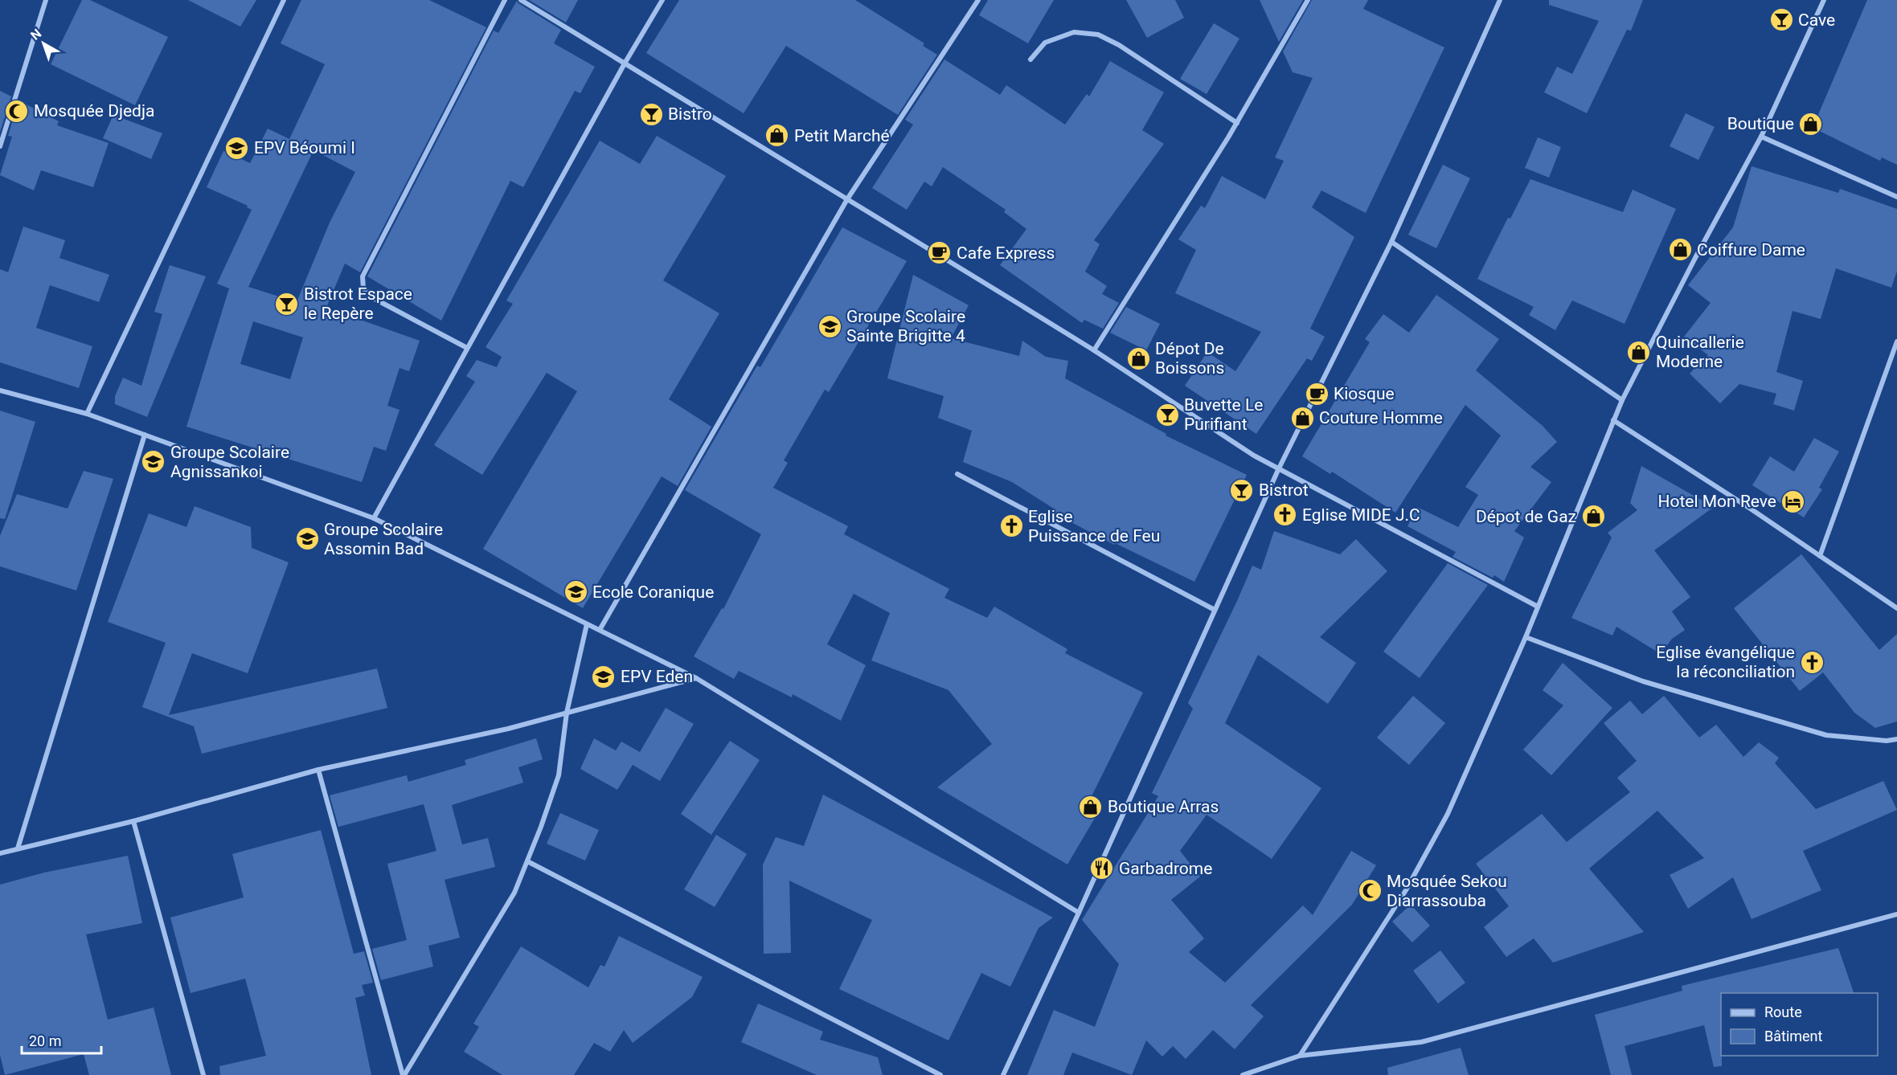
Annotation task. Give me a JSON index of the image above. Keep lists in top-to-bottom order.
{
  "places": {
    "bar": [
      "Cave",
      "Bistro",
      "Bistrot Espace le Repère",
      "Buvette Le Purifiant",
      "Bistrot"
    ],
    "mosque": ["Mosquée Djedja", "Mosquée Sekou Diarrassouba"],
    "shop": [
      "Boutique",
      "Petit Marché",
      "Coiffure Dame",
      "Quincallerie Moderne",
      "Dépot De Boissons",
      "Couture Homme",
      "Dépot de Gaz",
      "Boutique Arras"
    ],
    "school or university": [
      "EPV Béoumi I",
      "Groupe Scolaire Sainte Brigitte 4",
      "Groupe Scolaire Agnissankoi",
      "Groupe Scolaire Assomin Bad",
      "Ecole Coranique",
      "EPV Eden"
    ],
    "cafe": ["Cafe Express", "Kiosque"],
    "hotel": ["Hotel Mon Reve"],
    "church": ["Eglise MIDE J.C", "Eglise Puissance de Feu", "Eglise évangélique la réconciliation"],
    "restaurant": ["Garbadrome"]
  },
  "legend": ["Route", "Bâtiment"],
  "scale_bar": "20 m",
  "north": "top left"
}
